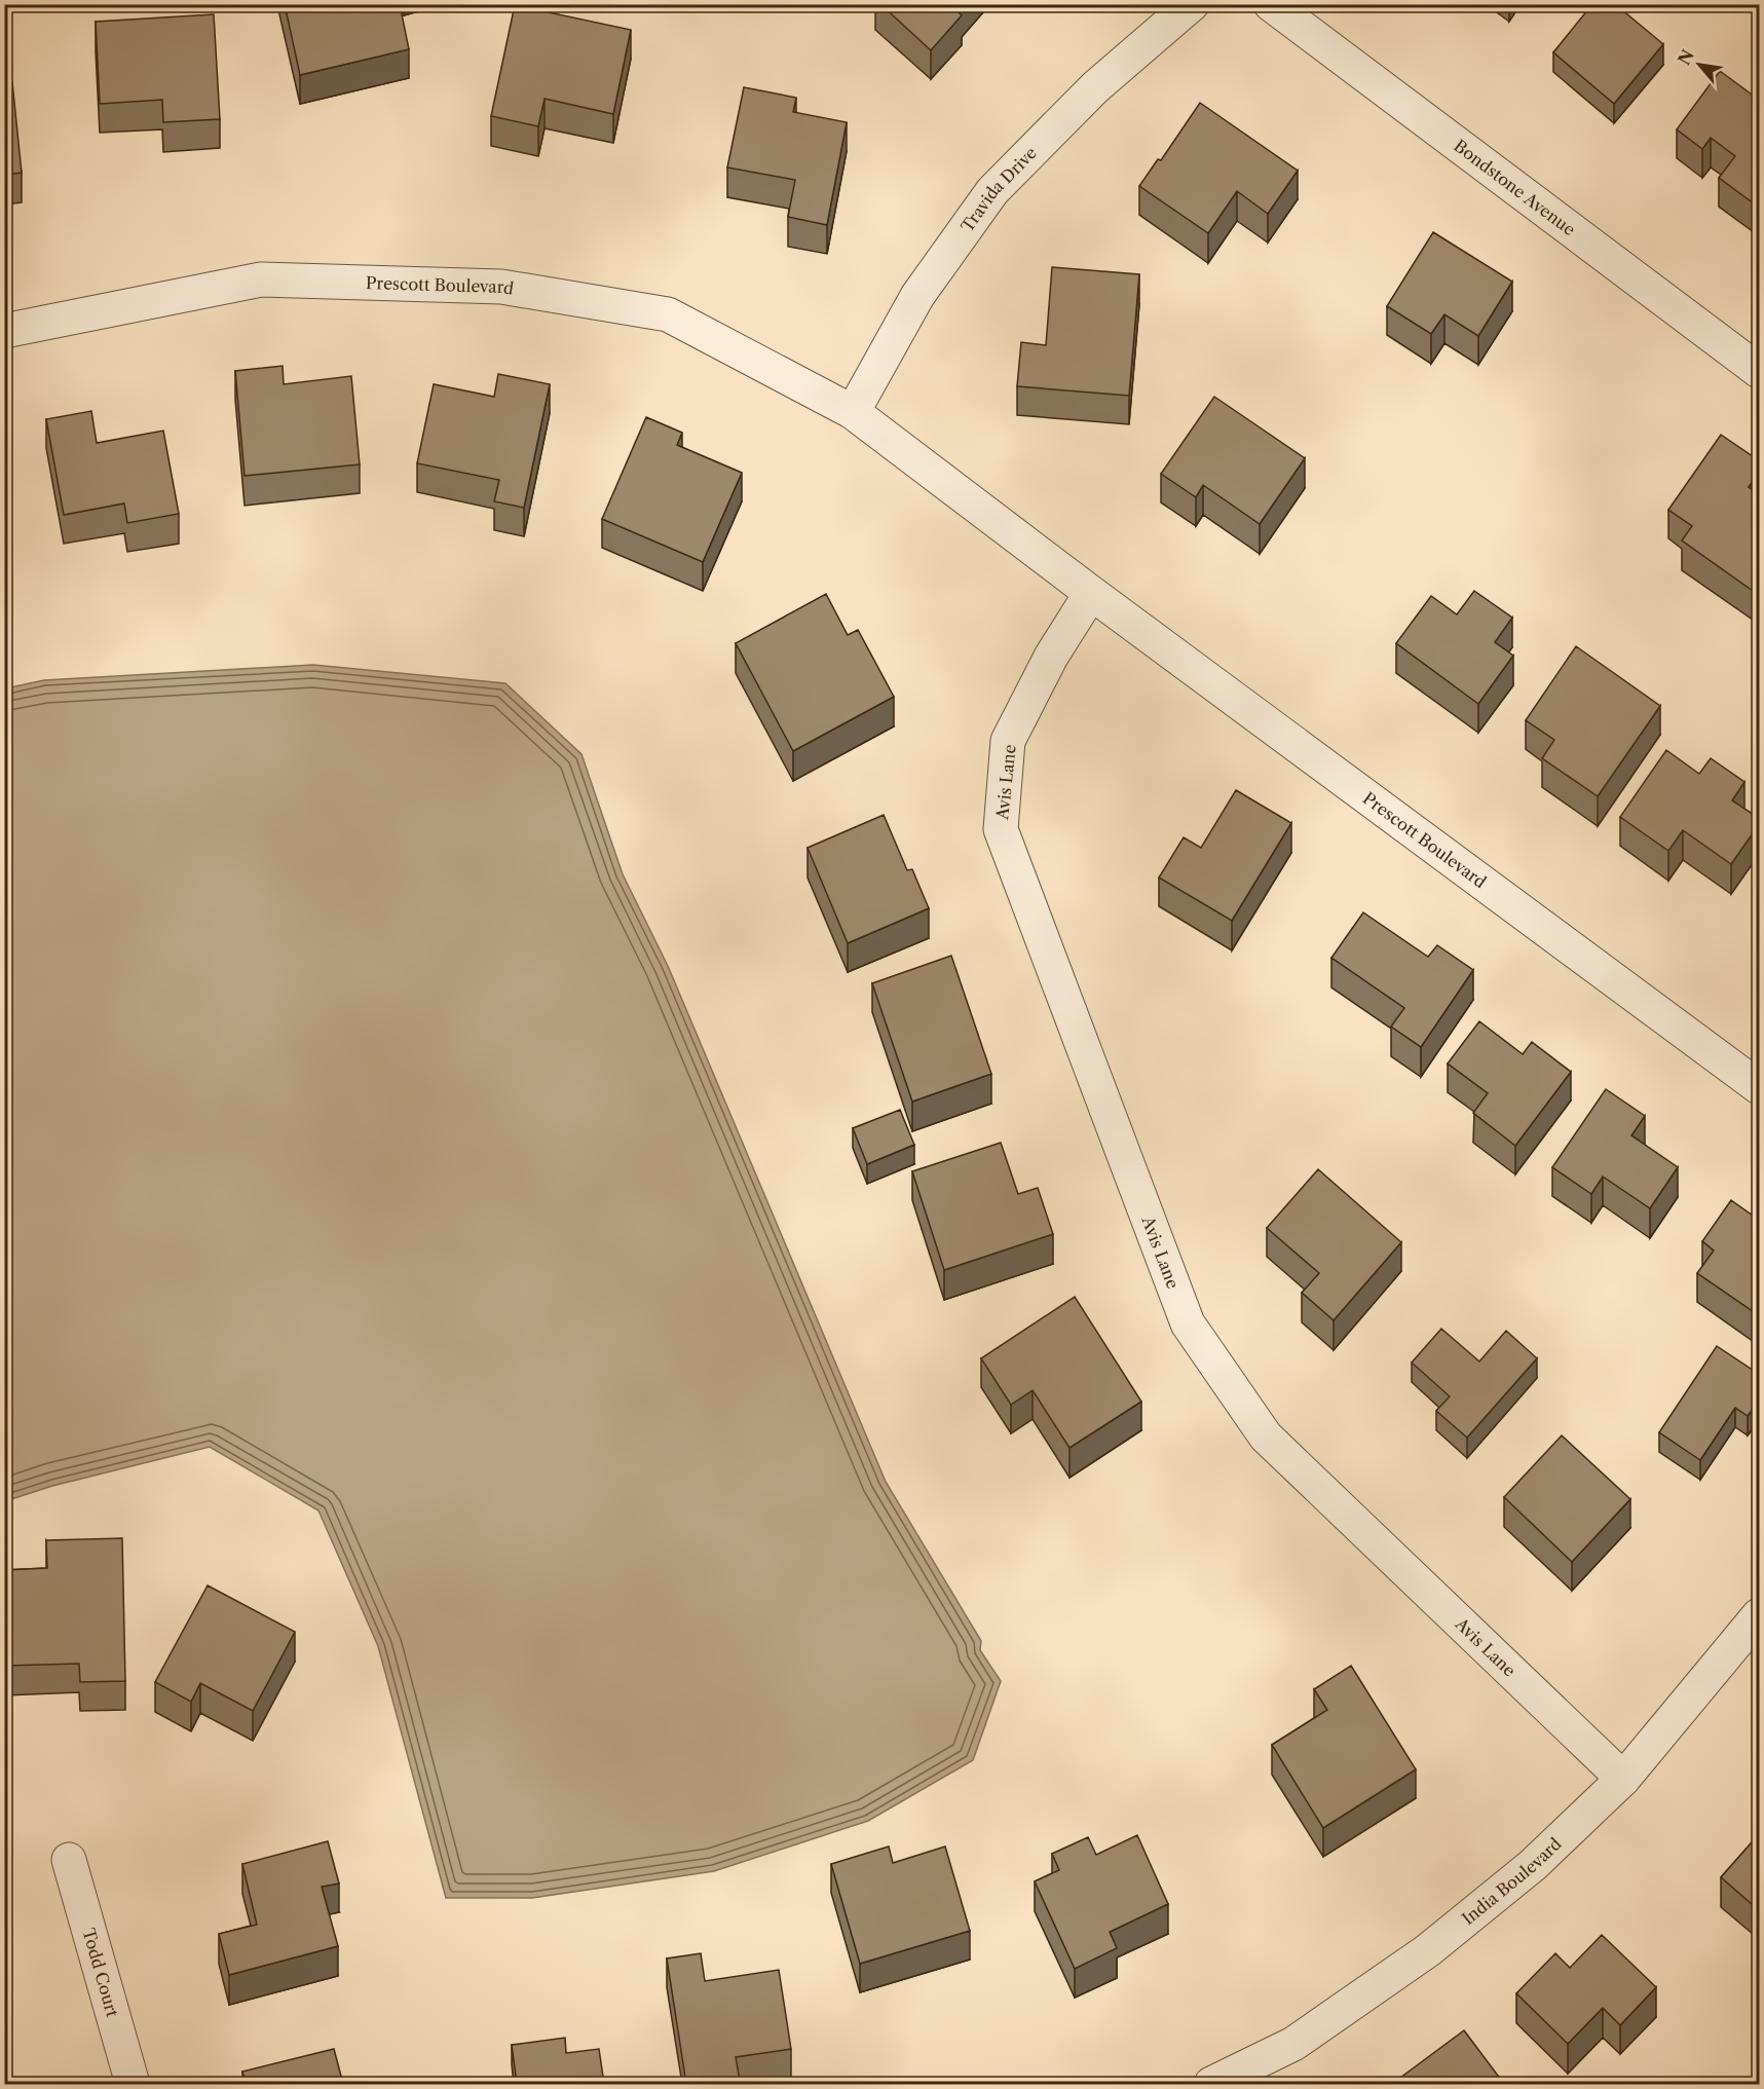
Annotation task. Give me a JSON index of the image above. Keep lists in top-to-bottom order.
{
  "streets": {
    "street": [
      "Bondstone Avenue",
      "Travida Drive",
      "Prescott Boulevard",
      "Avis Lane",
      "India Boulevard",
      "Todd Court"
    ]
  },
  "crossings": [
    ["Travida Drive", "Prescott Boulevard"],
    ["Prescott Boulevard", "Avis Lane"],
    ["Avis Lane", "India Boulevard"]
  ],
  "north": "top left"
}
